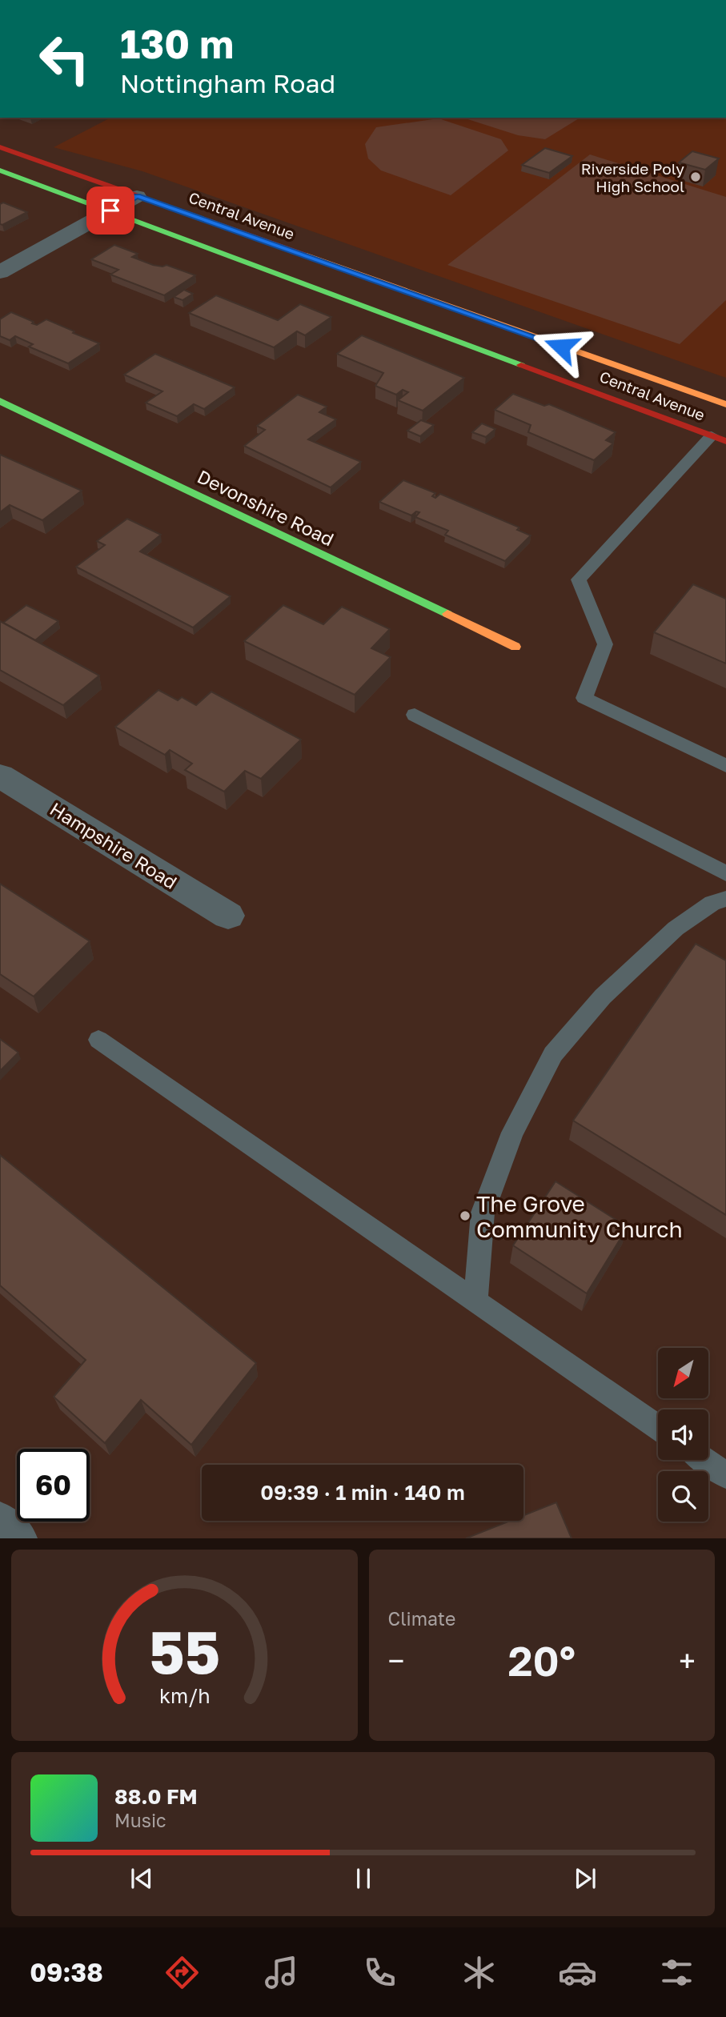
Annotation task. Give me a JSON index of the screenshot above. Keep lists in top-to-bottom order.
{
  "streets": {
    "main road": ["Central Avenue", "Devonshire Road"],
    "street": ["Hampshire Road"]
  },
  "places": ["Riverside Poly High School", "The Grove Community Church"],
  "north": "bottom left",
  "page": {
    "turn": ["130 m", "Nottingham Road"],
    "limit": "60",
    "trip": "09:39 · 1 min · 140 m",
    "tile": "Climate",
    "heat": ["−", "20°", "+"],
    "song": ["88.0 FM", "Music"],
    "tabs": "09:38",
    "gauge": ["55", "km/h"]
  }
}
